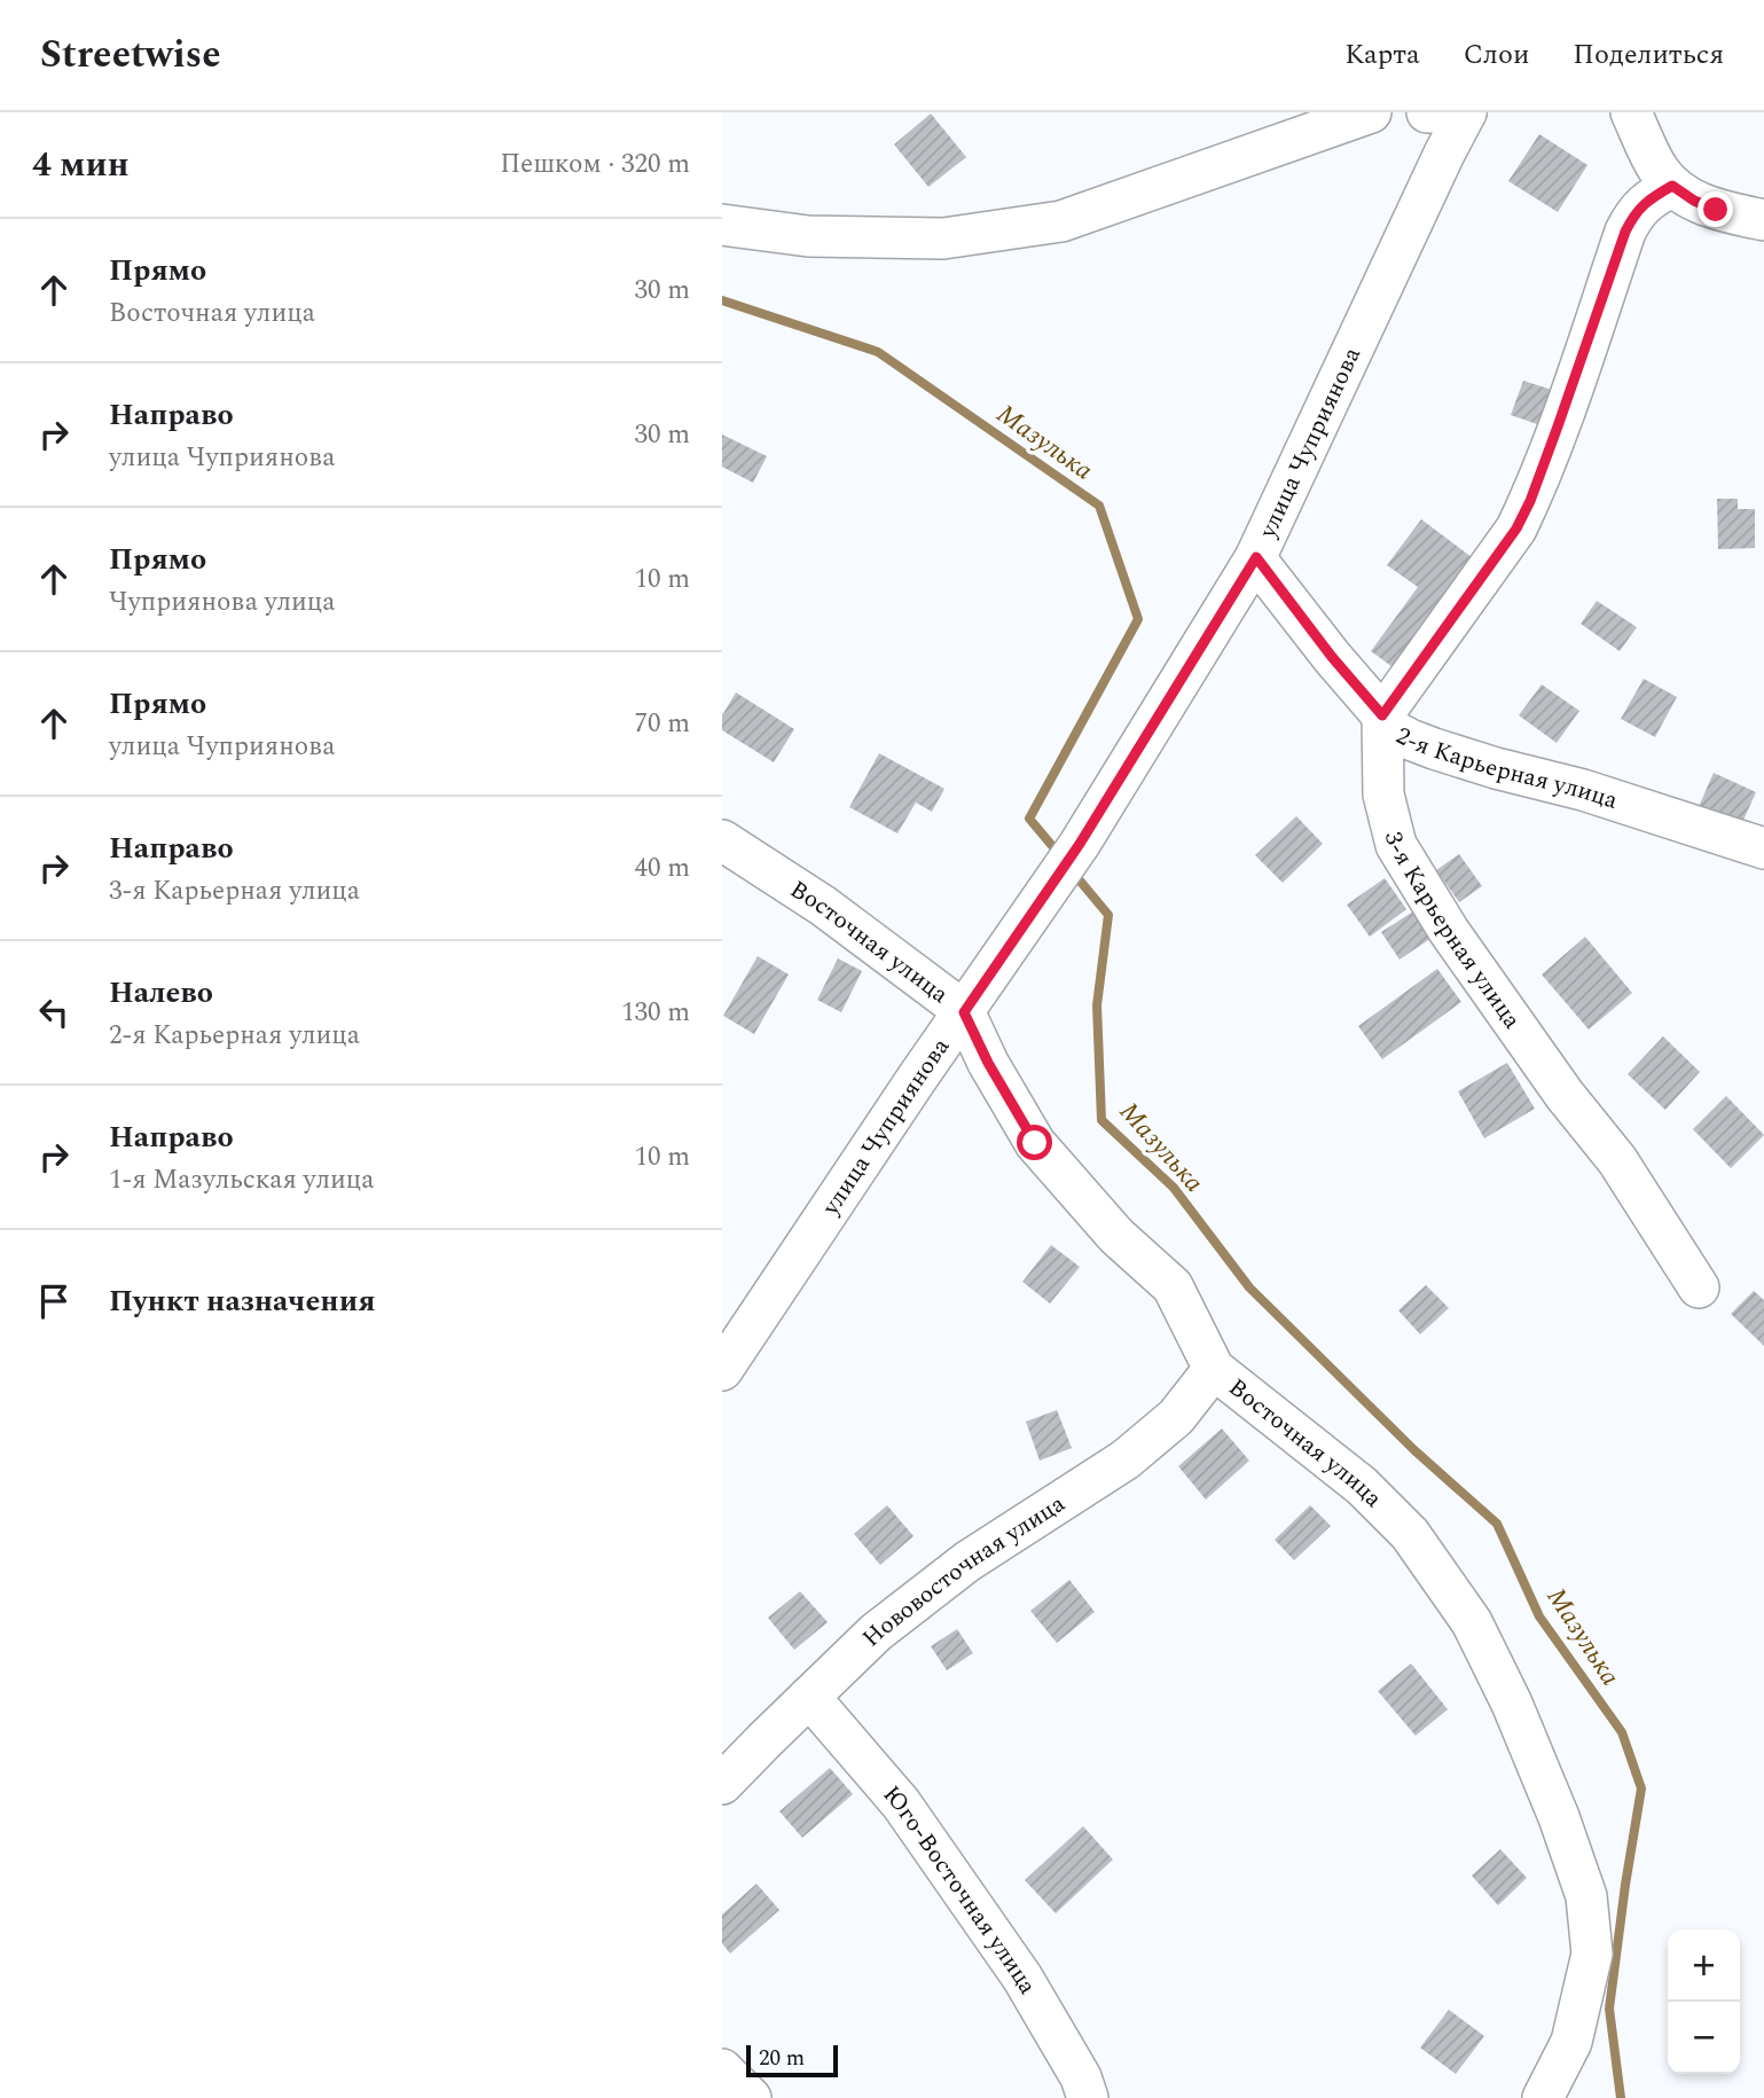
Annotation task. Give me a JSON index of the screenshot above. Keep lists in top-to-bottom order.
{
  "streets": {
    "street": [
      "улица Чуприянова",
      "2-я Карьерная улица",
      "3-я Карьерная улица",
      "Восточная улица",
      "Нововосточная улица",
      "Юго-Восточная улица"
    ]
  },
  "crossings": [
    ["улица Чуприянова", "Восточная улица"],
    ["2-я Карьерная улица", "3-я Карьерная улица"],
    ["Восточная улица", "Нововосточная улица"],
    ["Нововосточная улица", "Юго-Восточная улица"]
  ],
  "water": ["Мазулька"],
  "scale_bar": "20 m",
  "page": {
    "header": "Streetwise",
    "nav": ["Карта", "Слои", "Поделиться"],
    "heading": ["4 мин", "Пешком · 320 m"],
    "list": [
      ["Прямо", "Восточная улица", "30 m"],
      ["Направо", "улица Чуприянова", "30 m"],
      ["Прямо", "Чуприянова улица", "10 m"],
      ["Прямо", "улица Чуприянова", "70 m"],
      ["Направо", "3-я Карьерная улица", "40 m"],
      ["Налево", "2-я Карьерная улица", "130 m"],
      ["Направо", "1-я Мазульская улица", "10 m"],
      "Пункт назначения"
    ],
    "map_buttons": ["+", "−"],
    "scale": "20 m"
  }
}
